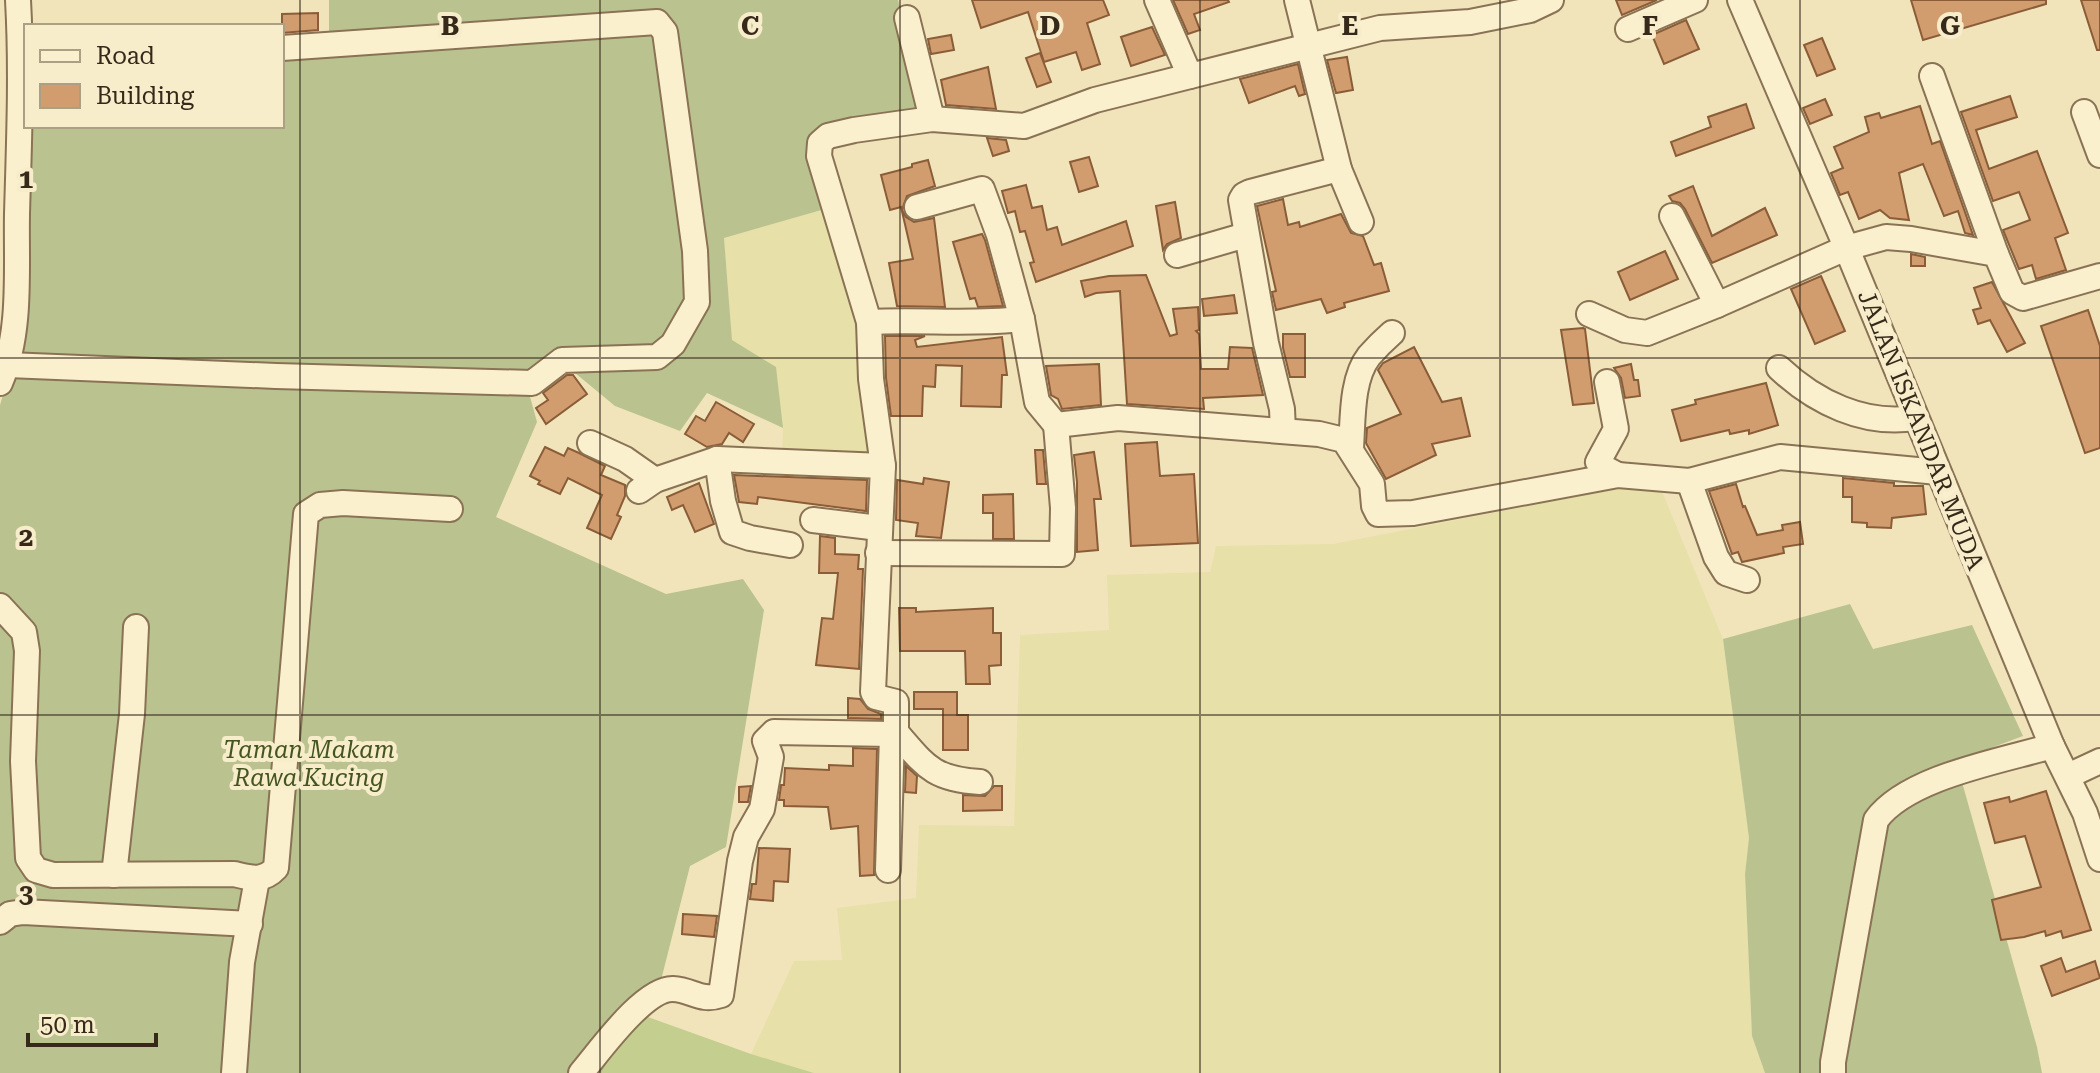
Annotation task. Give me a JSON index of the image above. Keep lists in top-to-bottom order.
{
  "streets": {
    "street": ["JALAN ISKANDAR MUDA"]
  },
  "parks": ["Taman Makam Rawa Kucing"],
  "legend": ["Road", "Building"],
  "scale_bar": "50 m",
  "grid": {
    "columns": [
      "B",
      "C",
      "D",
      "E",
      "F",
      "G"
    ],
    "rows": ["1", "2", "3"]
  }
}
